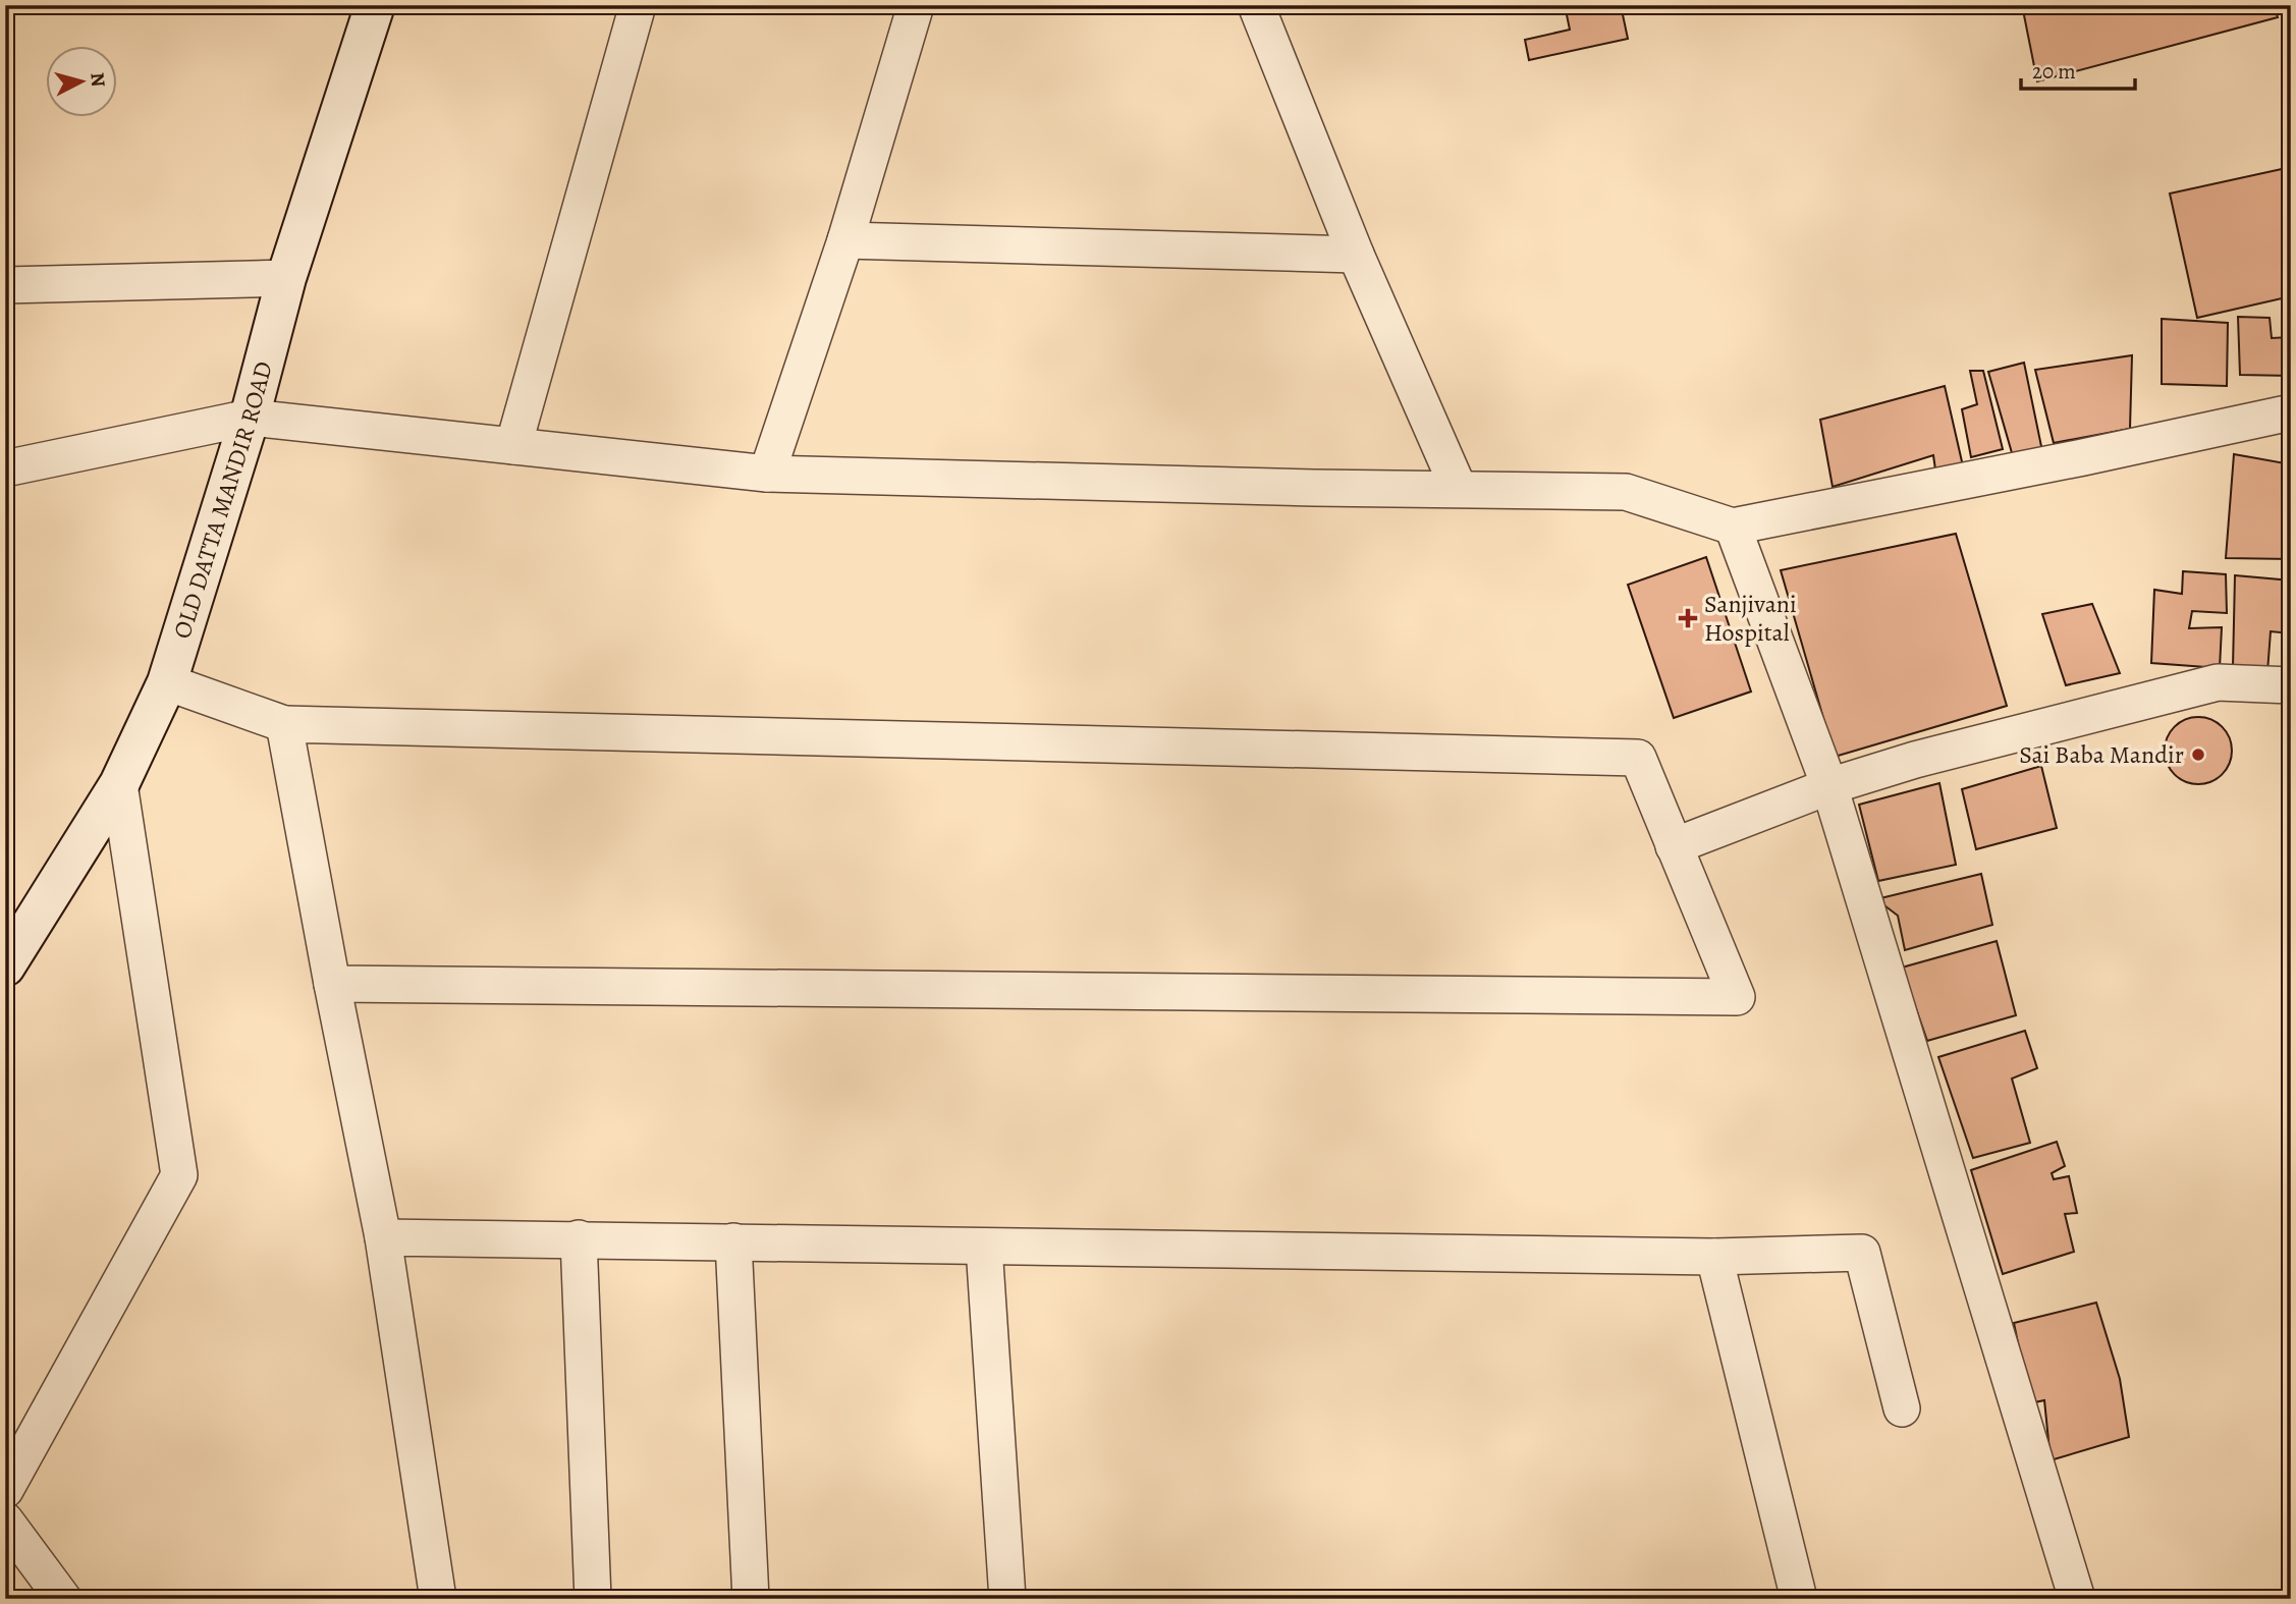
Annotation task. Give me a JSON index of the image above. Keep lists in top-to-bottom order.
{
  "streets": {
    "street": ["OLD DATTA MANDIR ROAD"]
  },
  "places": {
    "health": ["Sanjivani Hospital"],
    "other": ["Sai Baba Mandir"]
  },
  "scale_bar": "20 m",
  "north": "right"
}
